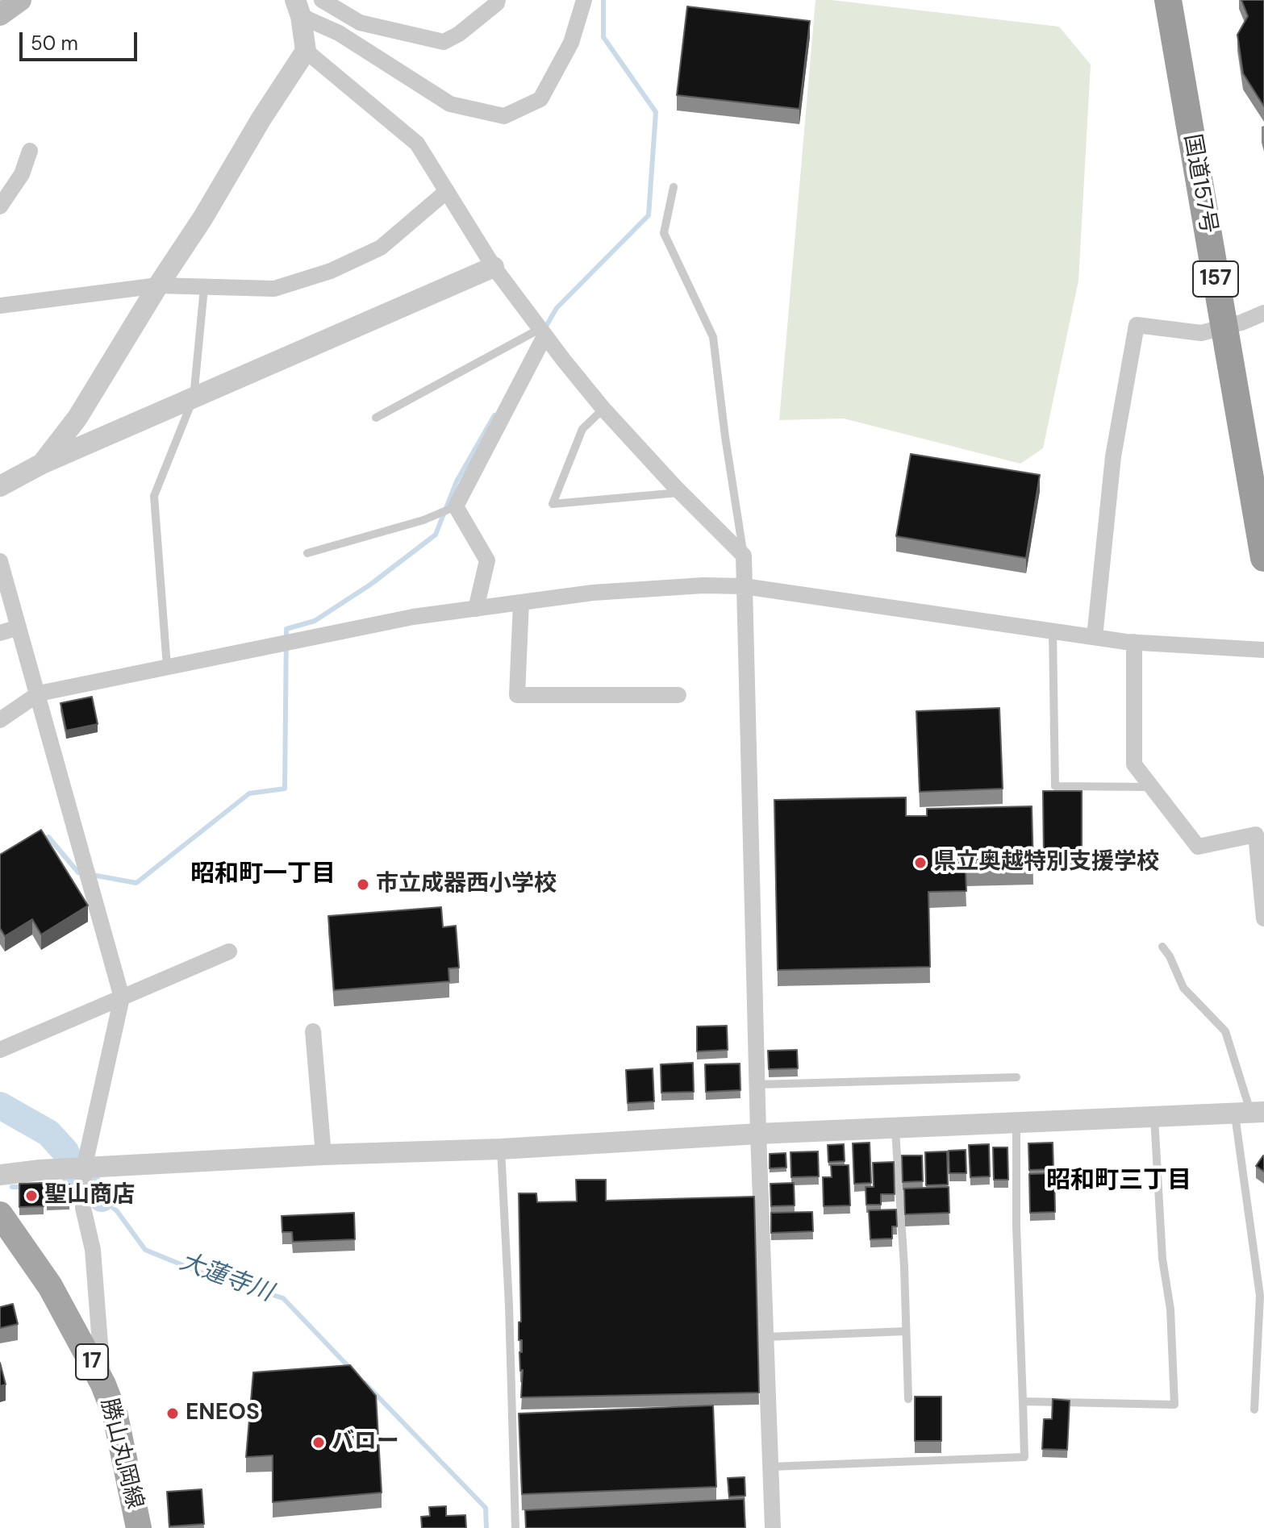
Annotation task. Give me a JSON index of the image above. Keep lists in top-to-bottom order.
{
  "streets": {
    "highway": ["国道157号", "157"],
    "main road": ["17", "勝山丸岡線"]
  },
  "districts": ["昭和町一丁目", "昭和町三丁目"],
  "water": ["大蓮寺川"],
  "places": [
    "県立奥越特別支援学校",
    "市立成器西小学校",
    "聖山商店",
    "ENEOS",
    "バロー"
  ],
  "scale_bar": "50 m"
}
